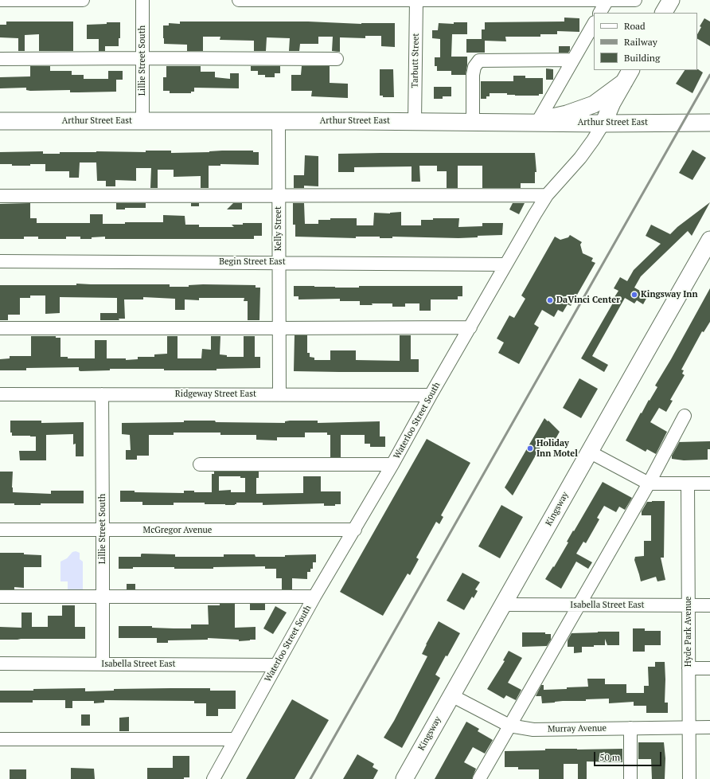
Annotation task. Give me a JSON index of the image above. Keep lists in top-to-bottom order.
{
  "streets": {
    "main road": ["Arthur Street East", "Waterloo Street South", "Kingsway"],
    "street": [
      "Lillie Street South",
      "Tarbutt Street",
      "Kelly Street",
      "Begin Street East",
      "Ridgeway Street East",
      "McGregor Avenue",
      "Isabella Street East",
      "Hyde Park Avenue",
      "Murray Avenue"
    ]
  },
  "crossings": [
    ["Lillie Street South", "Arthur Street East"],
    ["Lillie Street South", "Ridgeway Street East"],
    ["Lillie Street South", "McGregor Avenue"],
    ["Lillie Street South", "Isabella Street East"],
    ["Tarbutt Street", "Arthur Street East"],
    ["Arthur Street East", "Kelly Street"],
    ["Arthur Street East", "Waterloo Street South"],
    ["Kelly Street", "Begin Street East"],
    ["Kelly Street", "Ridgeway Street East"],
    ["Begin Street East", "Waterloo Street South"],
    ["Ridgeway Street East", "Waterloo Street South"],
    ["Waterloo Street South", "McGregor Avenue"],
    ["Waterloo Street South", "Isabella Street East"],
    ["Kingsway", "Isabella Street East"],
    ["Kingsway", "Murray Avenue"],
    ["Isabella Street East", "Hyde Park Avenue"],
    ["Hyde Park Avenue", "Murray Avenue"]
  ],
  "places": ["Kingsway Inn", "DaVinci Center", "Holiday Inn Motel"],
  "legend": ["Road", "Railway", "Building"],
  "scale_bar": "50 m"
}
